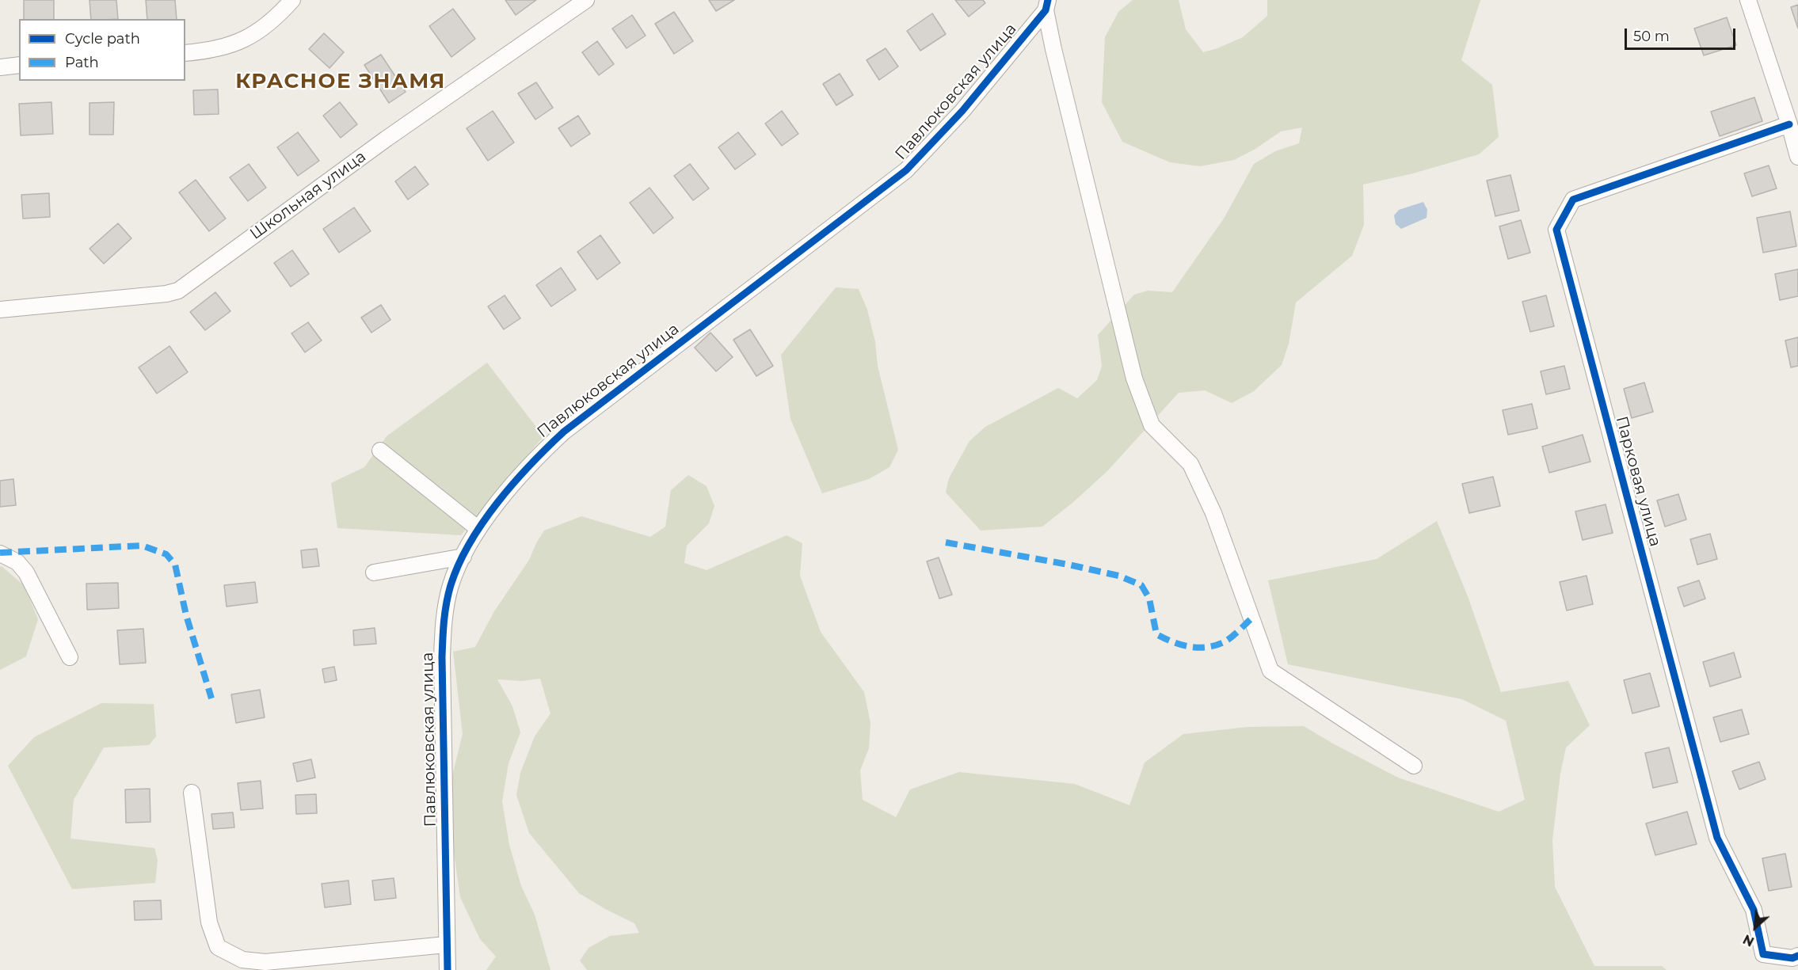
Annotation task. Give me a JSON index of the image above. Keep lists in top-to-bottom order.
{
  "streets": {
    "street": ["Павлюковская улица", "Школьная улица", "Парковая улица"]
  },
  "districts": ["КРАСНОЕ ЗНАМЯ"],
  "legend": ["Cycle path", "Path"],
  "scale_bar": "50 m",
  "north": "bottom left"
}
